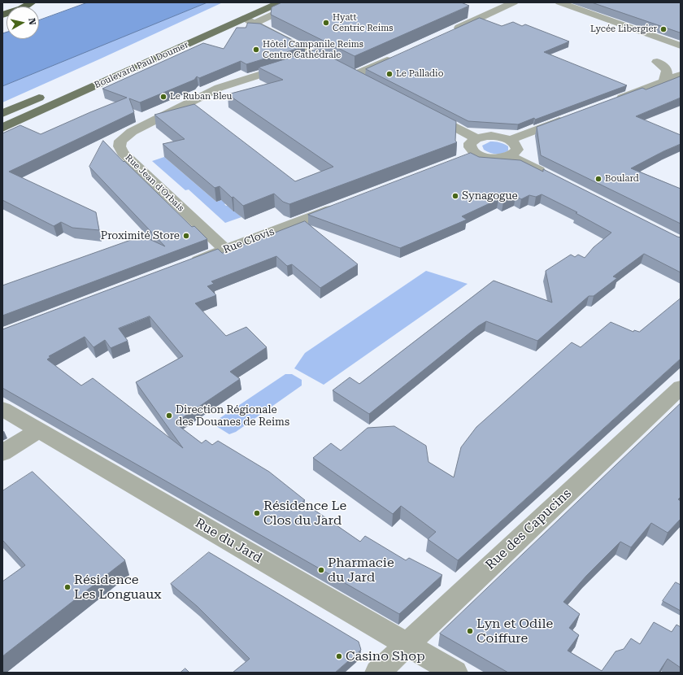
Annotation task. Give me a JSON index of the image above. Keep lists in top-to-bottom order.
{
  "streets": {
    "main road": ["Boulevard Paul Doumer"],
    "street": [
      "Rue Jean d'Orbais",
      "Rue Clovis",
      "Rue des Capucins",
      "Rue du Jard"
    ]
  },
  "crossings": [
    ["Rue Jean d'Orbais", "Rue Clovis"],
    ["Rue des Capucins", "Rue du Jard"]
  ],
  "places": [
    "Hyatt Centric Reims",
    "Lycée Libergier",
    "Hôtel Campanile Reims Centre Cathédrale",
    "Le Palladio",
    "Le Ruban Bleu",
    "Boulard",
    "Synagogue",
    "Proximité Store",
    "Direction Régionale des Douanes de Reims",
    "Résidence Le Clos du Jard",
    "Pharmacie du Jard",
    "Résidence Les Longuaux",
    "Lyn et Odile Coiffure",
    "Casino Shop"
  ],
  "north": "right"
}
